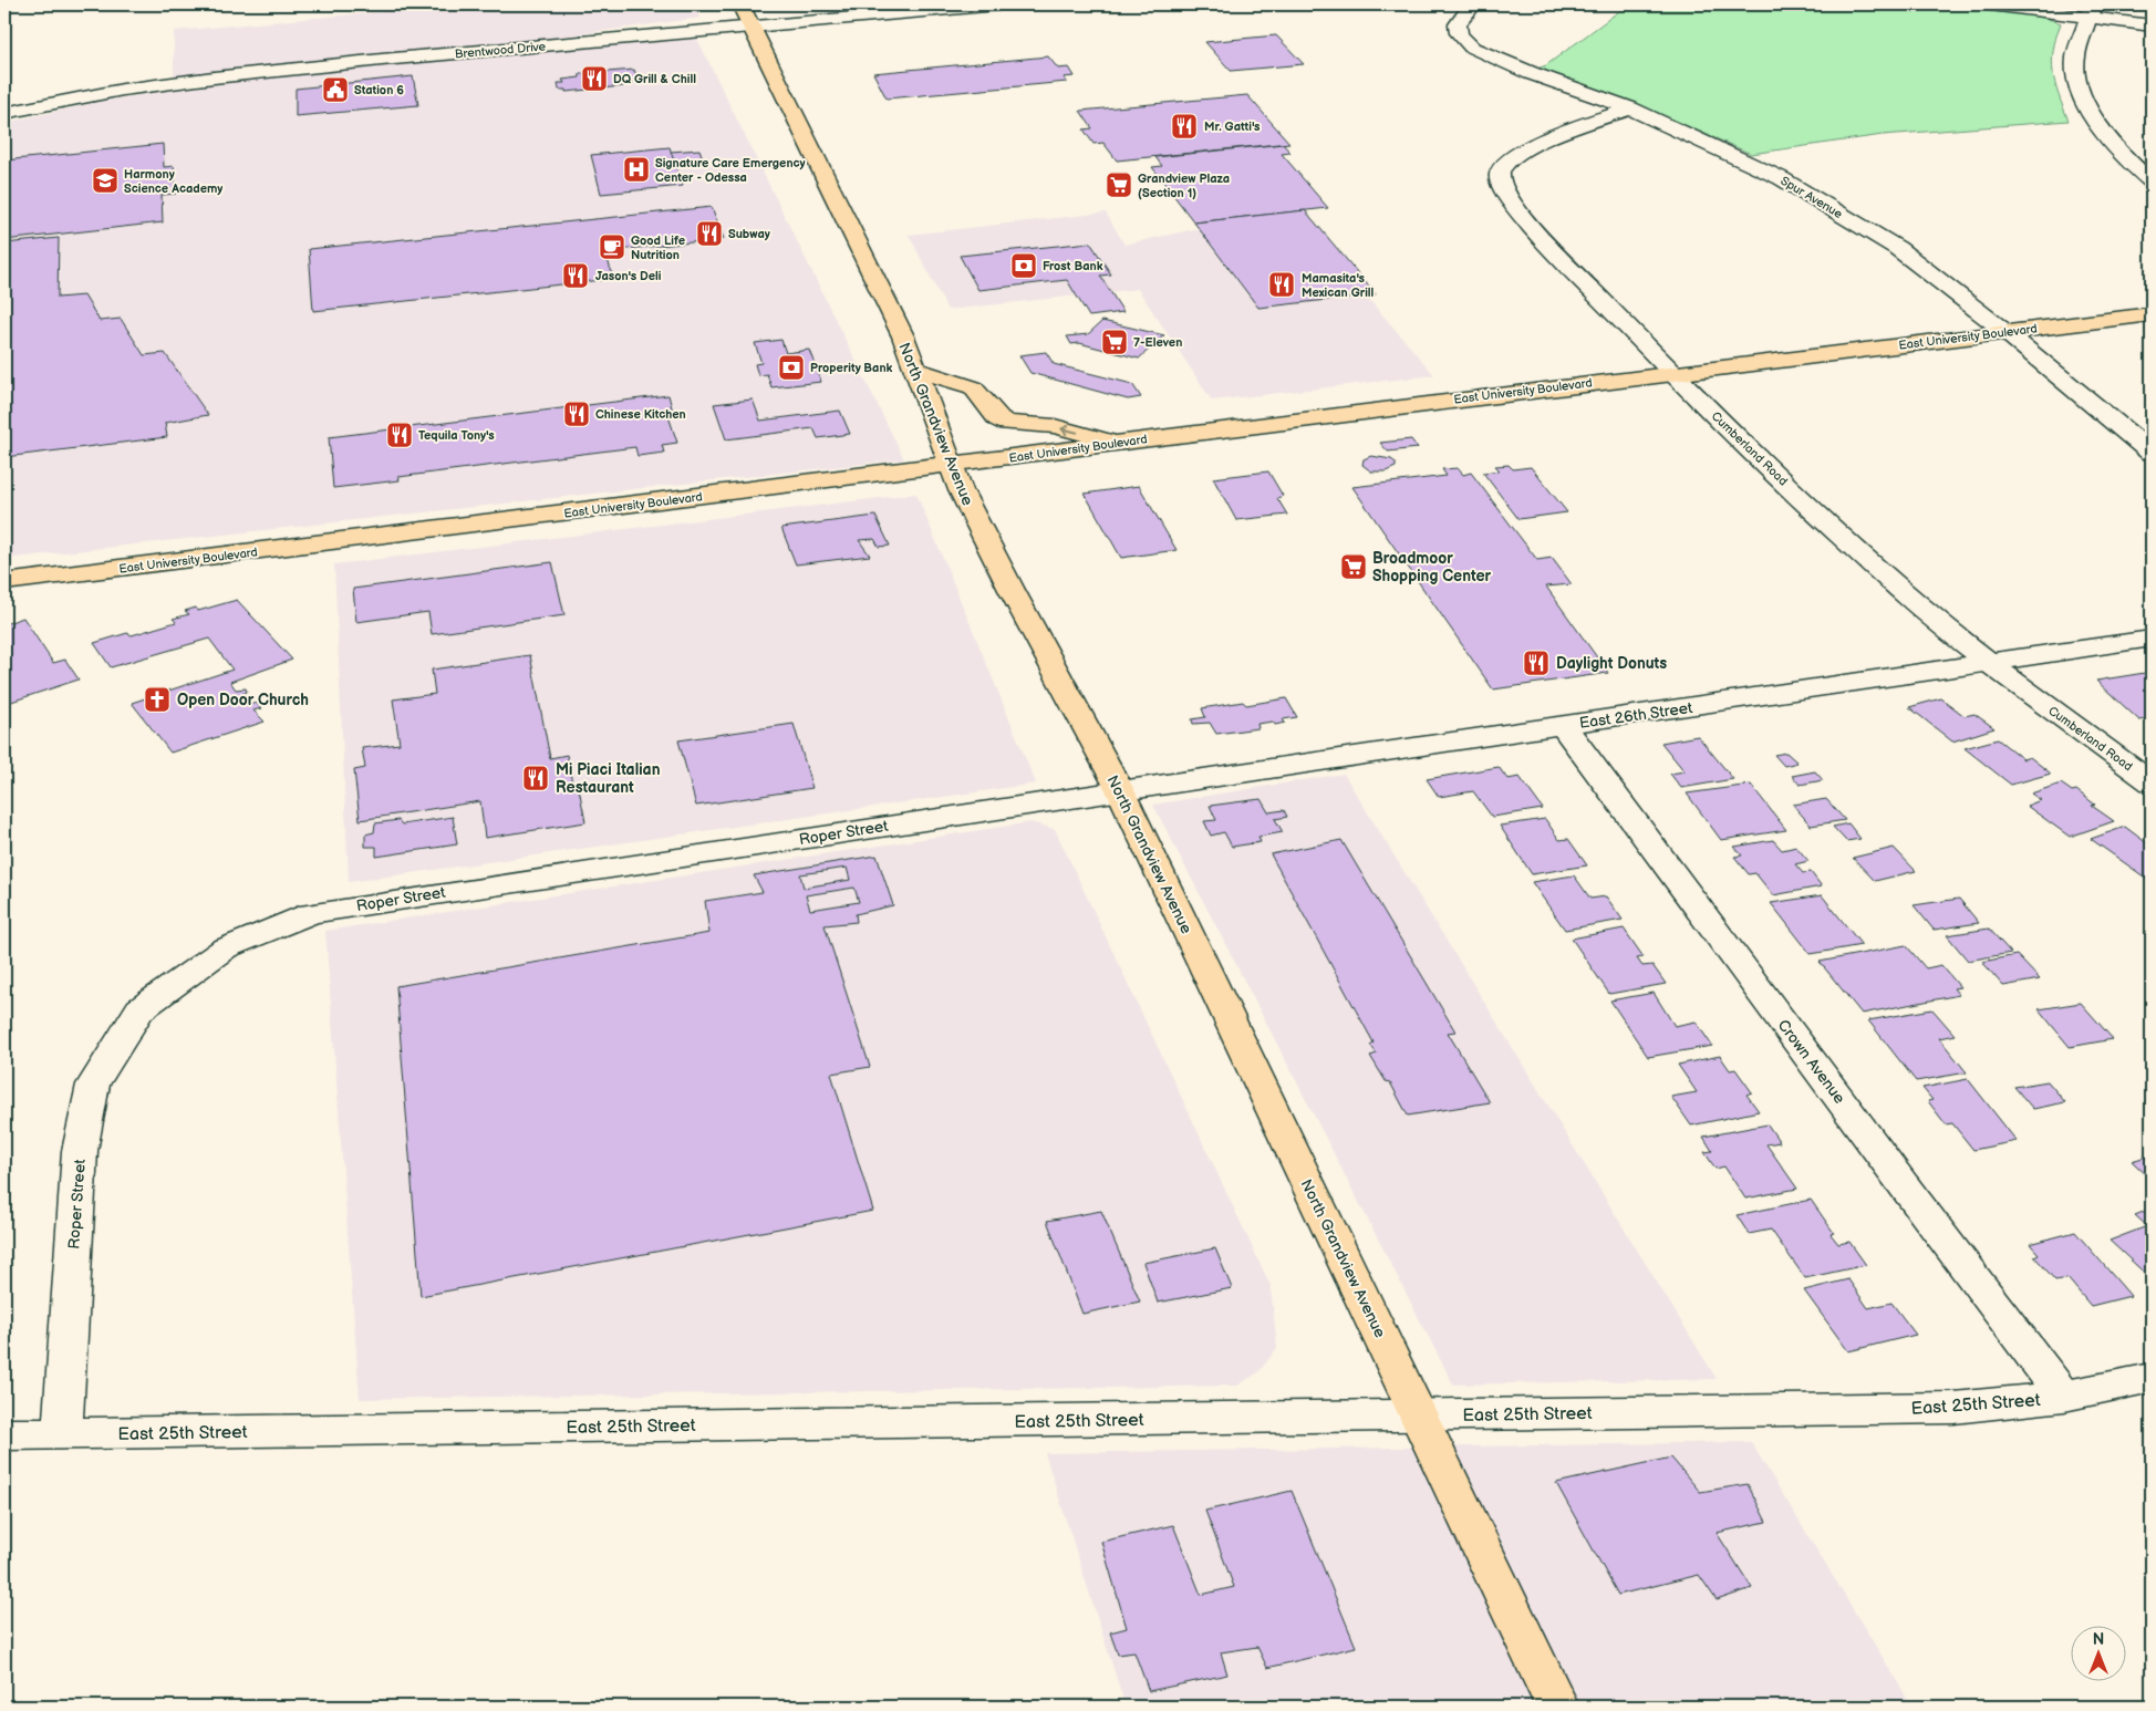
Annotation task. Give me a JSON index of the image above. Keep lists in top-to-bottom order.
{
  "streets": {
    "main road": ["East University Boulevard", "North Grandview Avenue"],
    "street": [
      "Brentwood Drive",
      "Spur Avenue",
      "Cumberland Road",
      "East 26th Street",
      "Roper Street",
      "Crown Avenue",
      "East 25th Street"
    ]
  },
  "crossings": [
    ["Brentwood Drive", "North Grandview Avenue"],
    ["Spur Avenue", "East University Boulevard"],
    ["Spur Avenue", "Cumberland Road"],
    ["East University Boulevard", "North Grandview Avenue"],
    ["East University Boulevard", "Cumberland Road"],
    ["North Grandview Avenue", "East 26th Street"],
    ["North Grandview Avenue", "Roper Street"],
    ["North Grandview Avenue", "East 25th Street"],
    ["Cumberland Road", "East 26th Street"],
    ["East 26th Street", "Roper Street"],
    ["East 26th Street", "Crown Avenue"],
    ["Roper Street", "East 25th Street"],
    ["Crown Avenue", "East 25th Street"]
  ],
  "places": {
    "restaurant": [
      "DQ Grill & Chill",
      "Mr. Gatti's",
      "Subway",
      "Jason's Deli",
      "Mamasita's Mexican Grill",
      "Chinese Kitchen",
      "Tequila Tony's",
      "Daylight Donuts",
      "Mi Piaci Italian Restaurant"
    ],
    "public building": ["Station 6"],
    "hospital": ["Signature Care Emergency Center - Odessa"],
    "school or university": ["Harmony Science Academy"],
    "supermarket": ["Grandview Plaza (Section 1)", "7-Eleven", "Broadmoor Shopping Center"],
    "cafe": ["Good Life Nutrition"],
    "bank": ["Frost Bank", "Properity Bank"],
    "church": ["Open Door Church"]
  },
  "north": "top"
}
